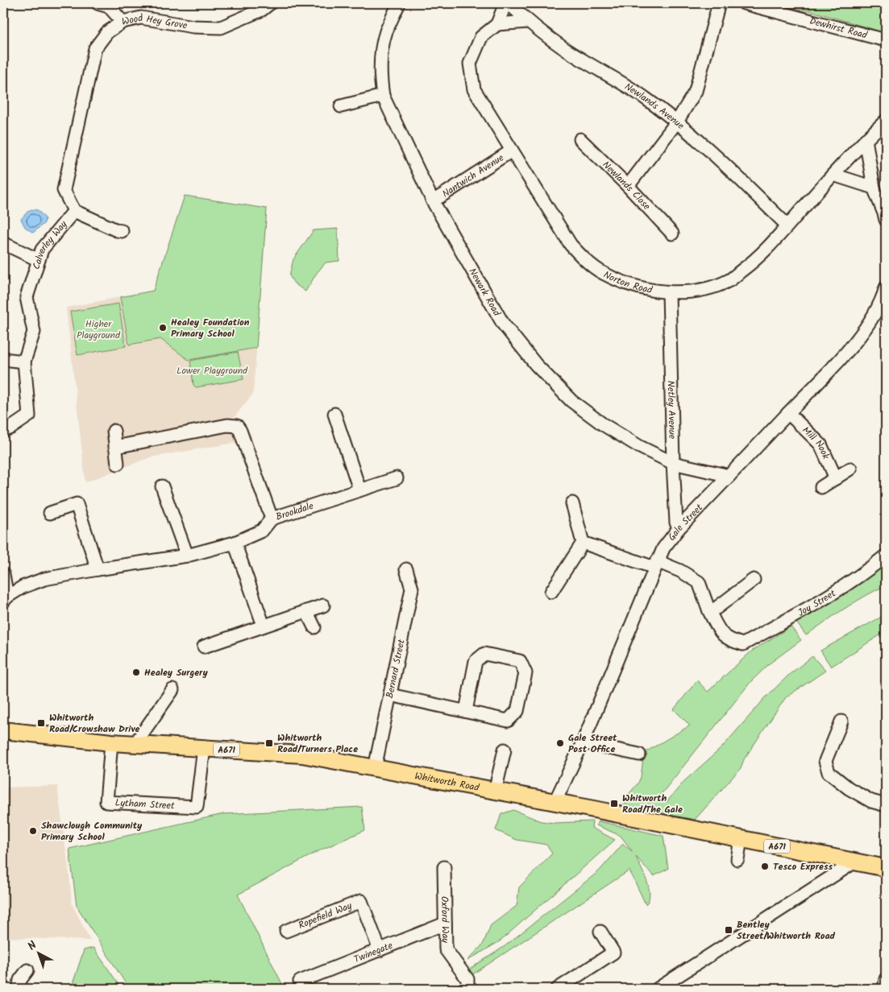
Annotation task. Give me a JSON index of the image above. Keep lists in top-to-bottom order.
{
  "streets": {
    "main road": ["A671", "Whitworth Road"],
    "street": [
      "Wood Hey Grove",
      "Dewhirst Road",
      "Newlands Avenue",
      "Nantwich Avenue",
      "Newlands Close",
      "Calverley Way",
      "Norton Road",
      "Newark Road",
      "Netley Avenue",
      "Mill Nook",
      "Brookdale",
      "Gale Street",
      "Joy Street",
      "Bernard Street",
      "Lytham Street",
      "Ropefield Way",
      "Oxford Way",
      "Twinegate"
    ]
  },
  "crossings": [
    ["Wood Hey Grove", "Calverley Way"],
    ["Newlands Avenue", "Norton Road"],
    ["Nantwich Avenue", "Norton Road"],
    ["Nantwich Avenue", "Newark Road"],
    ["Norton Road", "Netley Avenue"],
    ["Newark Road", "Netley Avenue"],
    ["Newark Road", "Gale Street"],
    ["Netley Avenue", "Gale Street"],
    ["Mill Nook", "Gale Street"],
    ["Gale Street", "Whitworth Road"],
    ["Bernard Street", "Whitworth Road"],
    ["Whitworth Road", "Lytham Street"],
    ["Ropefield Way", "Twinegate"],
    ["Oxford Way", "Twinegate"]
  ],
  "parks": ["Higher Playground", "Lower Playground"],
  "places": {
    "other": [
      "Healey Foundation Primary School",
      "Healey Surgery",
      "Gale Street Post Office",
      "Shawclough Community Primary School",
      "Tesco Express"
    ],
    "transit": [
      "Whitworth Road/Crowshaw Drive",
      "Whitworth Road/Turners Place",
      "Whitworth Road/The Gale",
      "Bentley Street/Whitworth Road"
    ]
  },
  "north": "top left"
}
